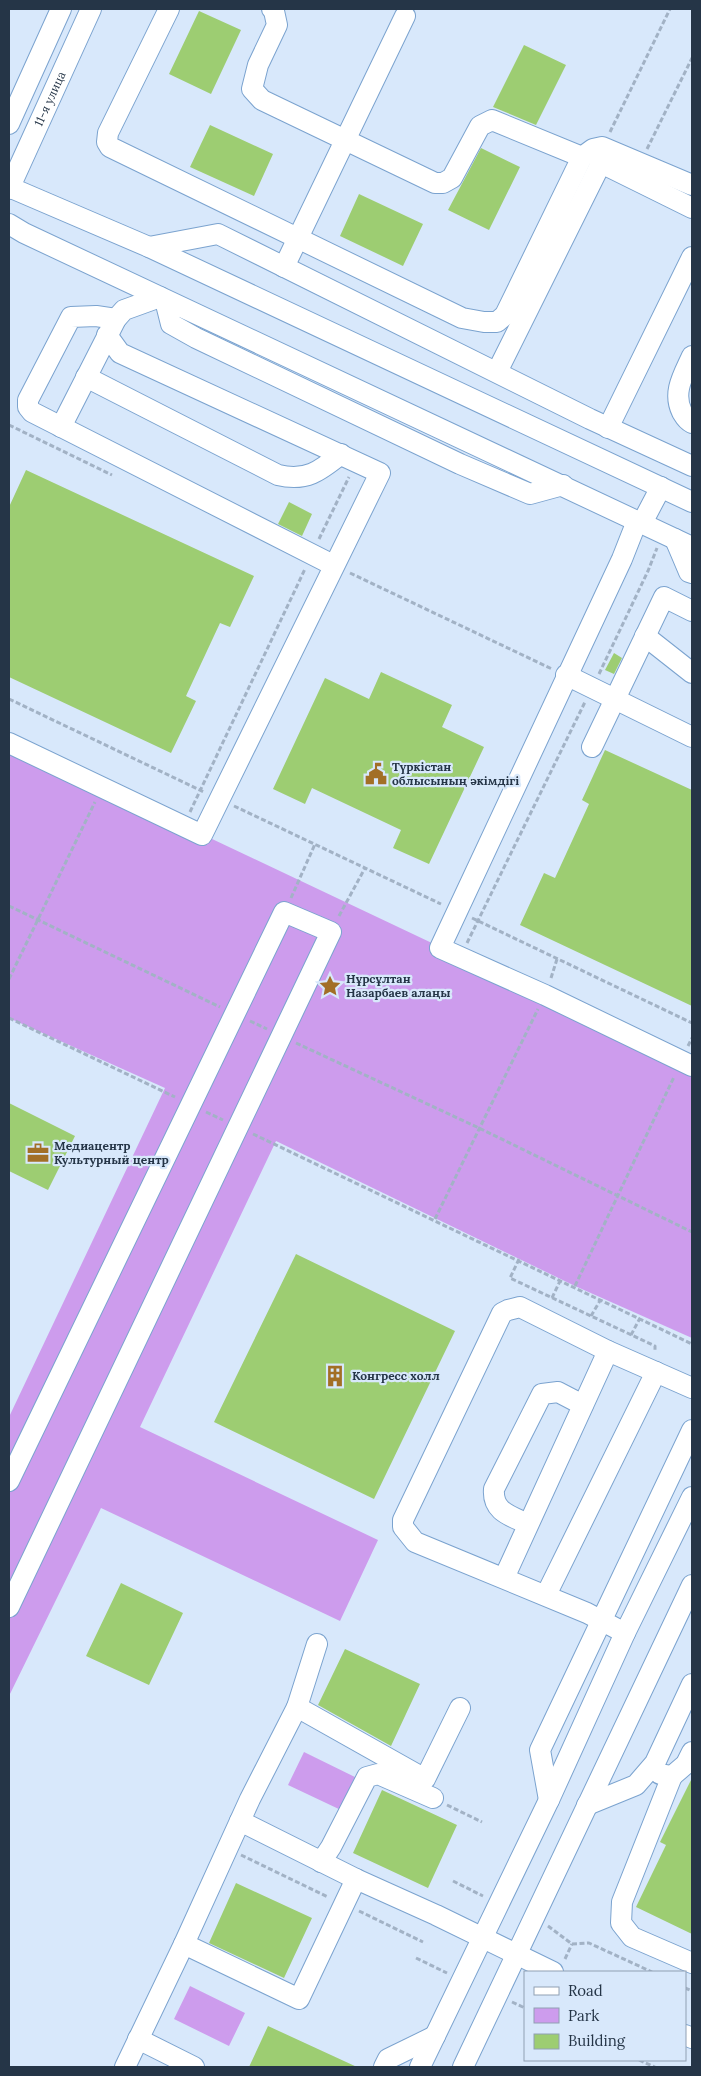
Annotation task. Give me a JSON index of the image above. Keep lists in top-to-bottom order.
{
  "streets": {
    "street": ["11-я улица"]
  },
  "places": {
    "public building": ["Түркістан облысының әкімдігі"],
    "place": ["Нұрсұлтан Назарбаев алаңы"],
    "office": ["Медиацентр Культурный центр"],
    "building": ["Конгресс холл"]
  },
  "legend": ["Road", "Park", "Building"]
}
